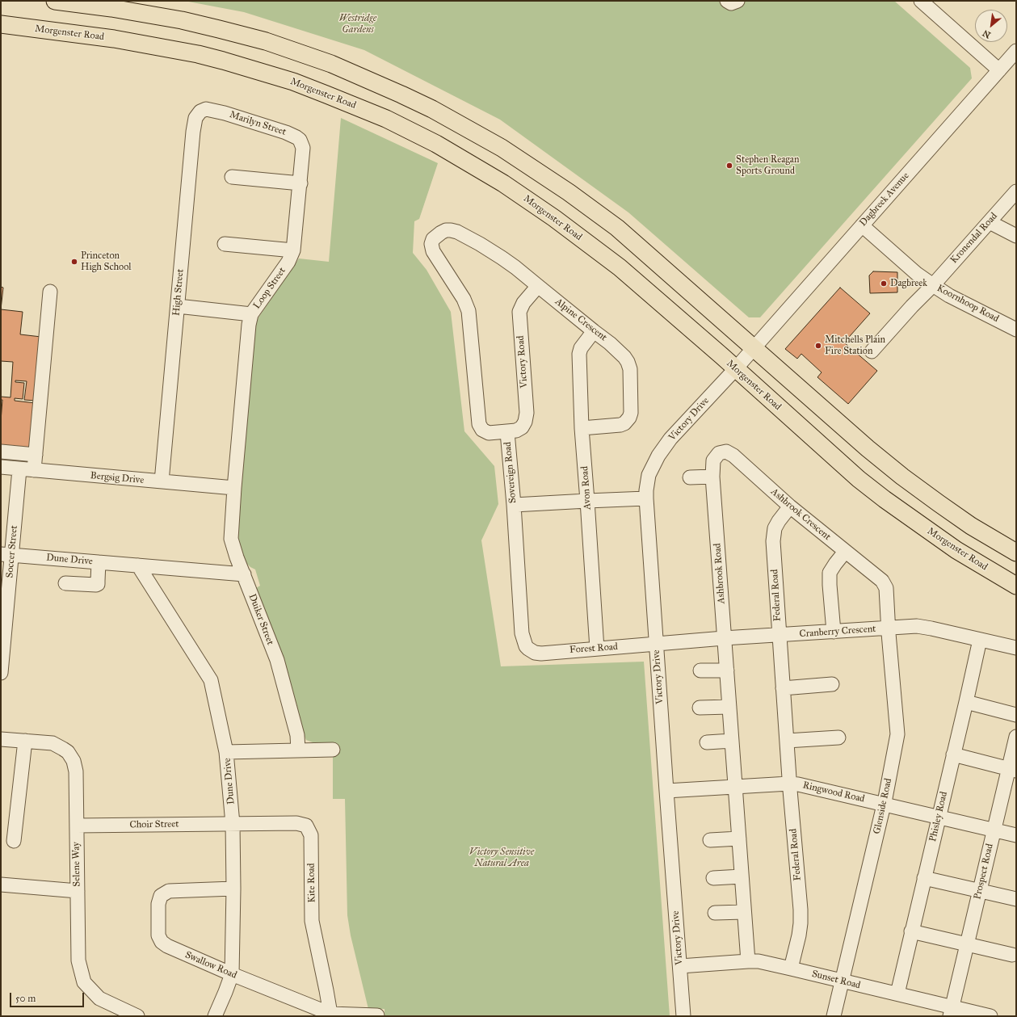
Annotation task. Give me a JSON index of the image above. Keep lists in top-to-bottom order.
{
  "streets": {
    "main road": ["Morgenster Road"],
    "street": [
      "Marilyn Street",
      "Dagbreek Avenue",
      "Kronendal Road",
      "Loop Street",
      "High Street",
      "Koornhoop Road",
      "Alpine Crescent",
      "Victory Road",
      "Victory Drive",
      "Sovereign Road",
      "Bergsig Drive",
      "Avon Road",
      "Ashbrook Crescent",
      "Soccer Street",
      "Dune Drive",
      "Ashbrook Road",
      "Federal Road",
      "Duiker Street",
      "Cranberry Crescent",
      "Forest Road",
      "Ringwood Road",
      "Glenside Road",
      "Phisley Road",
      "Choir Street",
      "Selene Way",
      "Prospect Road",
      "Kite Road",
      "Swallow Road",
      "Sunset Road"
    ]
  },
  "crossings": [
    ["Morgenster Road", "Dagbreek Avenue"],
    ["Morgenster Road", "Victory Drive"],
    ["Marilyn Street", "Loop Street"],
    ["Marilyn Street", "High Street"],
    ["Dagbreek Avenue", "Koornhoop Road"],
    ["Dagbreek Avenue", "Victory Drive"],
    ["Kronendal Road", "Koornhoop Road"],
    ["Loop Street", "Bergsig Drive"],
    ["Loop Street", "Duiker Street"],
    ["High Street", "Bergsig Drive"],
    ["Alpine Crescent", "Victory Road"],
    ["Alpine Crescent", "Sovereign Road"],
    ["Alpine Crescent", "Avon Road"],
    ["Victory Road", "Sovereign Road"],
    ["Victory Drive", "Cranberry Crescent"],
    ["Victory Drive", "Forest Road"],
    ["Victory Drive", "Ringwood Road"],
    ["Victory Drive", "Sunset Road"],
    ["Sovereign Road", "Forest Road"],
    ["Bergsig Drive", "Soccer Street"],
    ["Bergsig Drive", "Duiker Street"],
    ["Avon Road", "Forest Road"],
    ["Ashbrook Crescent", "Ashbrook Road"],
    ["Ashbrook Crescent", "Federal Road"],
    ["Ashbrook Crescent", "Cranberry Crescent"],
    ["Ashbrook Crescent", "Glenside Road"],
    ["Soccer Street", "Dune Drive"],
    ["Dune Drive", "Duiker Street"],
    ["Dune Drive", "Choir Street"],
    ["Dune Drive", "Kite Road"],
    ["Dune Drive", "Swallow Road"],
    ["Ashbrook Road", "Cranberry Crescent"],
    ["Ashbrook Road", "Ringwood Road"],
    ["Ashbrook Road", "Sunset Road"],
    ["Federal Road", "Cranberry Crescent"],
    ["Federal Road", "Ringwood Road"],
    ["Federal Road", "Sunset Road"],
    ["Cranberry Crescent", "Forest Road"],
    ["Cranberry Crescent", "Glenside Road"],
    ["Cranberry Crescent", "Phisley Road"],
    ["Ringwood Road", "Glenside Road"],
    ["Ringwood Road", "Phisley Road"],
    ["Ringwood Road", "Prospect Road"],
    ["Glenside Road", "Sunset Road"],
    ["Phisley Road", "Sunset Road"],
    ["Choir Street", "Selene Way"],
    ["Choir Street", "Kite Road"],
    ["Prospect Road", "Sunset Road"],
    ["Kite Road", "Swallow Road"]
  ],
  "parks": ["Westridge Gardens", "Victory Sensitive Natural Area"],
  "places": [
    "Stephen Reagan Sports Ground",
    "Princeton High School",
    "Dagbreek",
    "Mitchells Plain Fire Station"
  ],
  "scale_bar": "50 m",
  "north": "bottom left"
}
